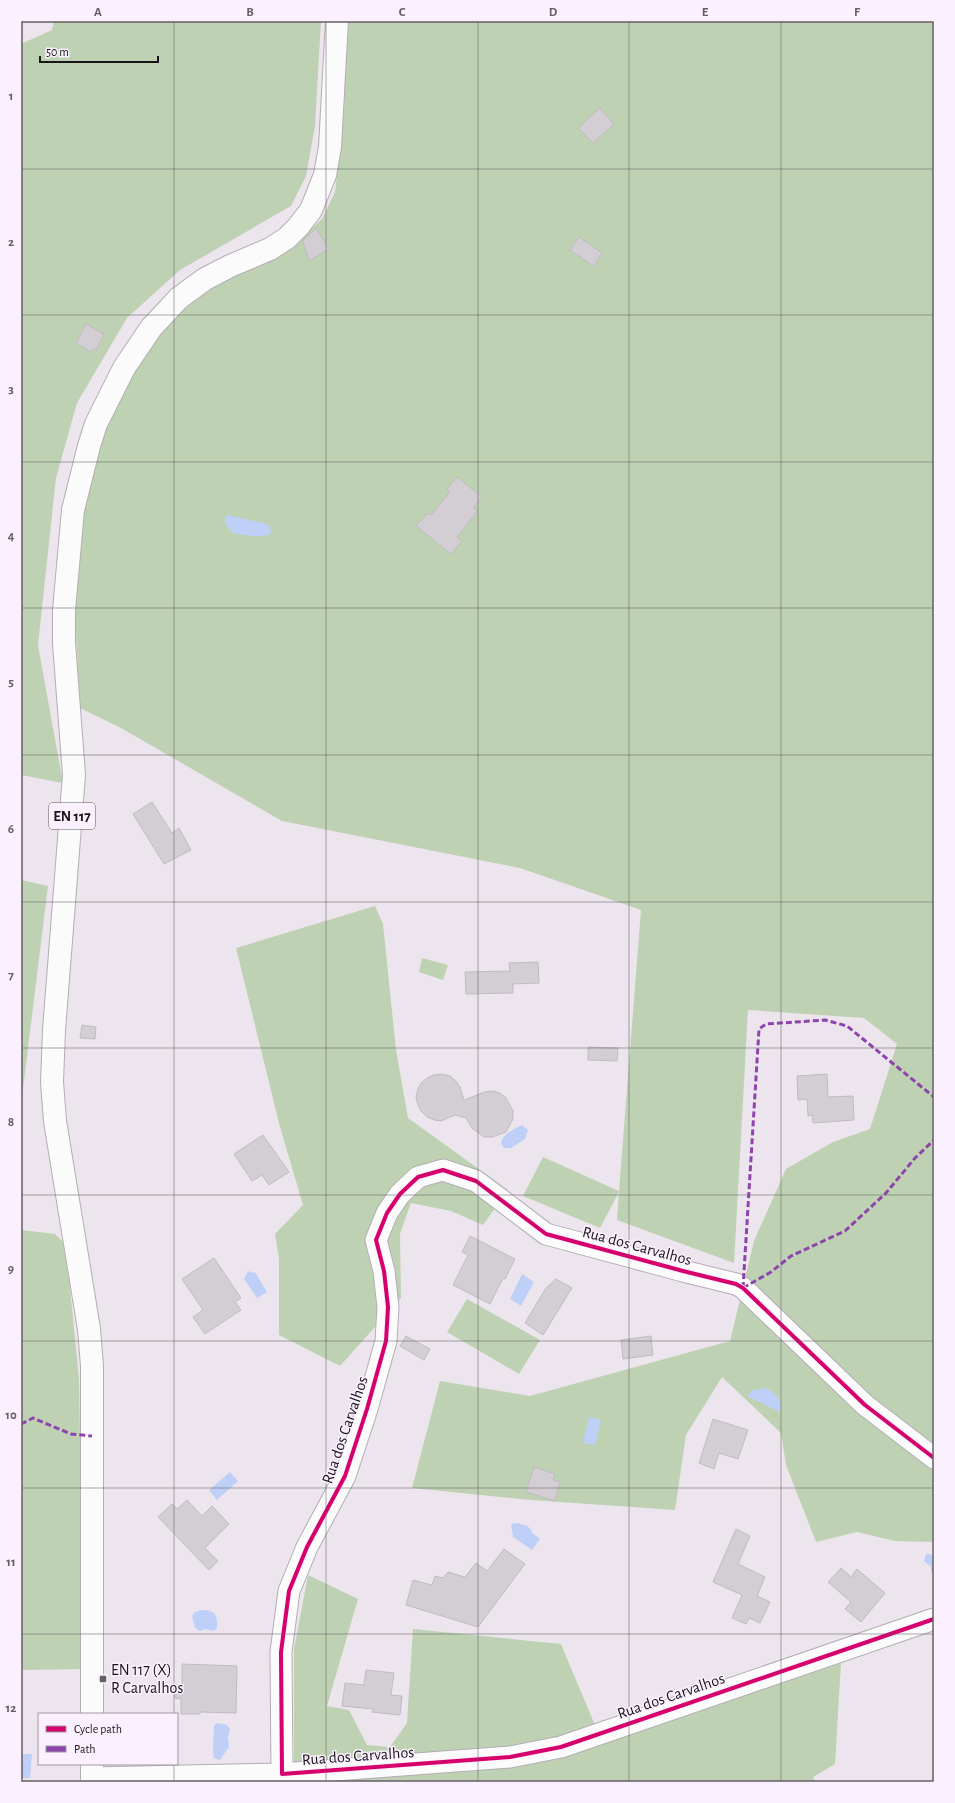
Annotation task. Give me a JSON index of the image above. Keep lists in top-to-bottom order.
{
  "streets": {
    "main road": ["EN 117"],
    "street": ["Rua dos Carvalhos"]
  },
  "places": {
    "transit": ["EN 117 (X) R Carvalhos"]
  },
  "legend": ["Cycle path", "Path"],
  "scale_bar": "50 m",
  "grid": {
    "columns": [
      "A",
      "B",
      "C",
      "D",
      "E",
      "F"
    ],
    "rows": [
      "1",
      "2",
      "3",
      "4",
      "5",
      "6",
      "7",
      "8",
      "9",
      "10",
      "11",
      "12"
    ]
  }
}
